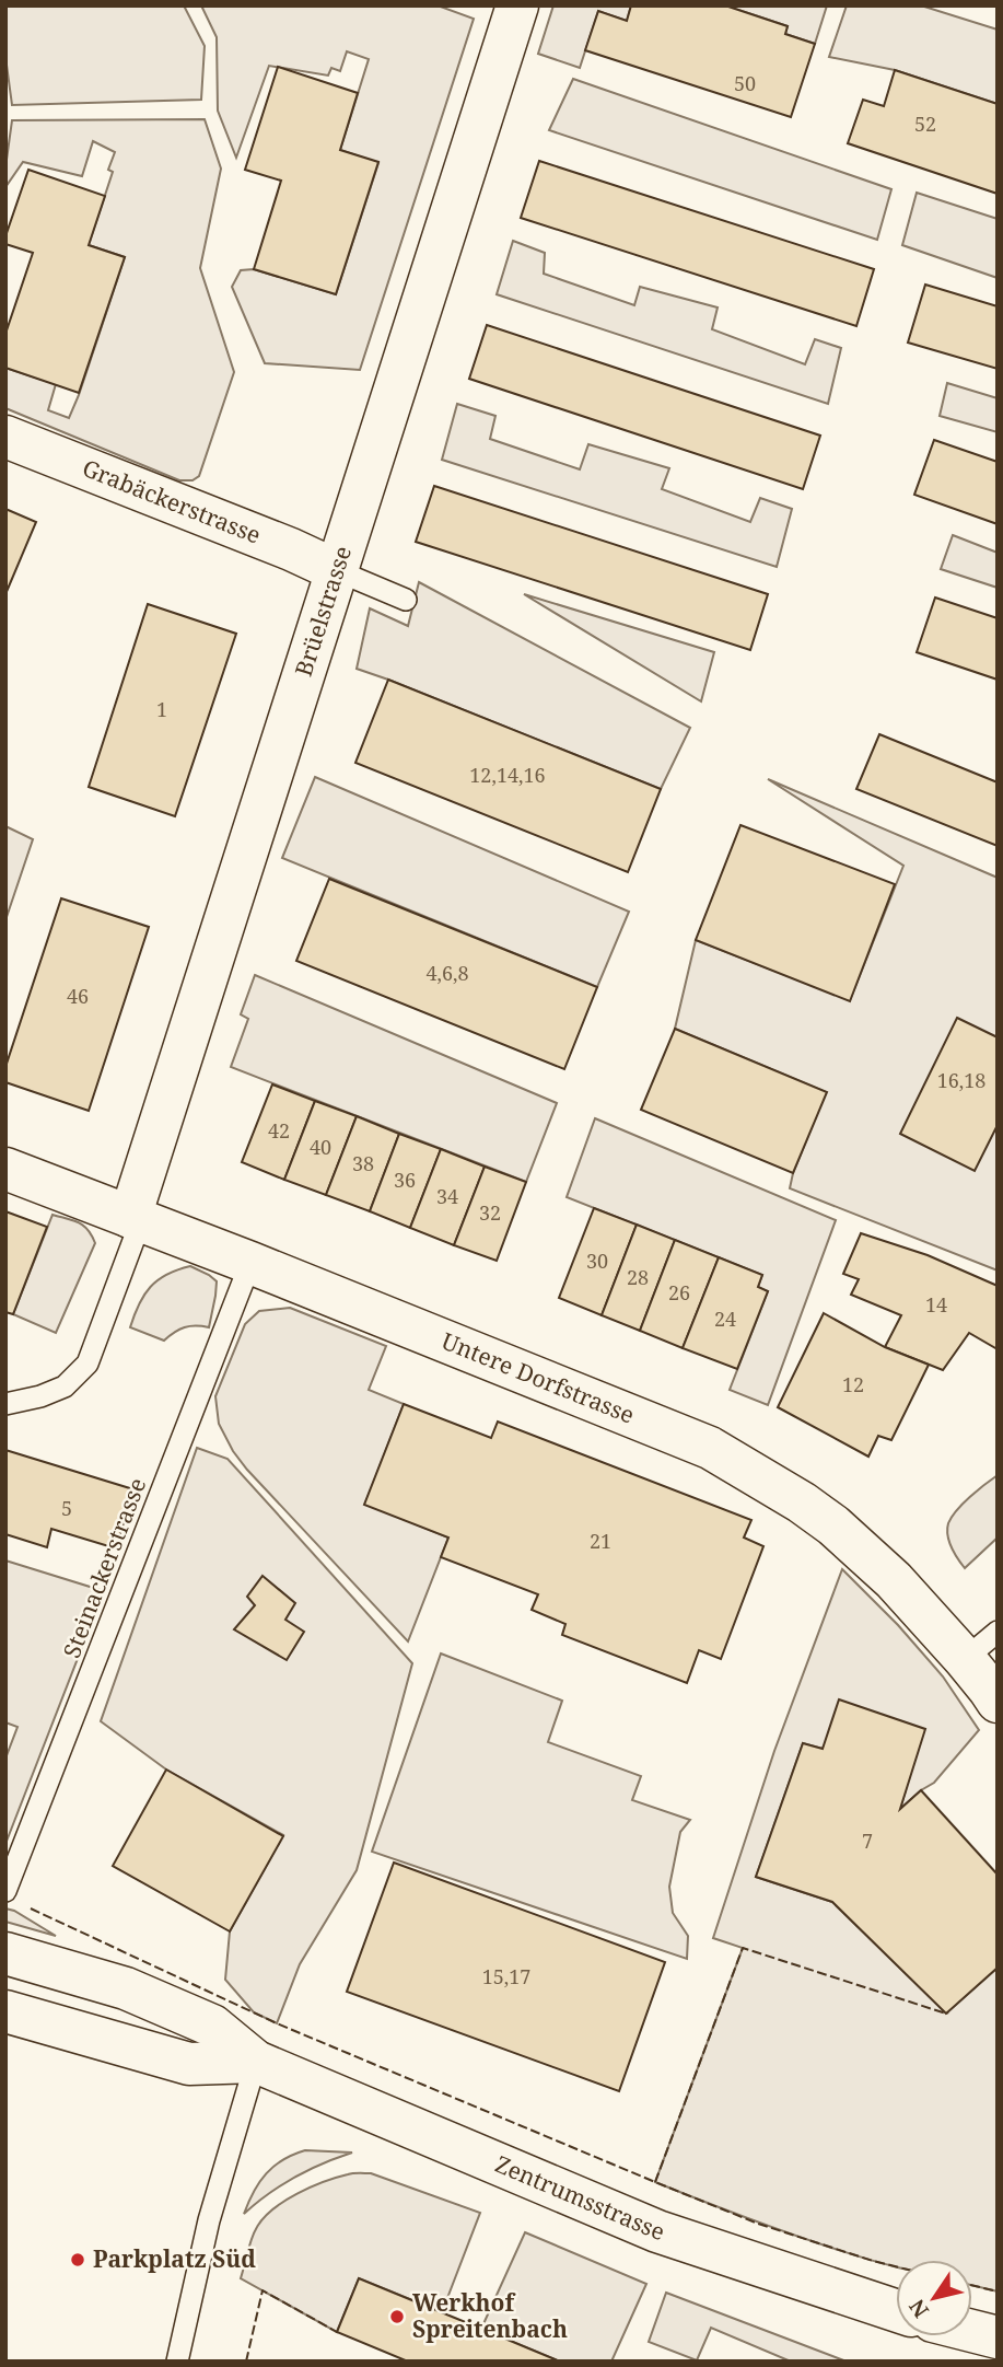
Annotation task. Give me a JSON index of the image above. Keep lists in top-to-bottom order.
{
  "streets": {
    "street": [
      "Grabäckerstrasse",
      "Brüelstrasse",
      "Untere Dorfstrasse",
      "Zentrumsstrasse"
    ],
    "lane": ["Steinackerstrasse"]
  },
  "crossings": [
    ["Grabäckerstrasse", "Brüelstrasse"],
    ["Brüelstrasse", "Untere Dorfstrasse"],
    ["Untere Dorfstrasse", "Steinackerstrasse"]
  ],
  "places": ["Parkplatz Süd", "Werkhof Spreitenbach"],
  "house_numbers": [
    "50",
    "52",
    "1",
    "12,14,16",
    "4,6,8",
    "46",
    "16,18",
    "42",
    "40",
    "38",
    "36",
    "34",
    "32",
    "30",
    "28",
    "26",
    "14",
    "24",
    "12",
    "5",
    "21",
    "7",
    "15,17"
  ],
  "north": "bottom left"
}
